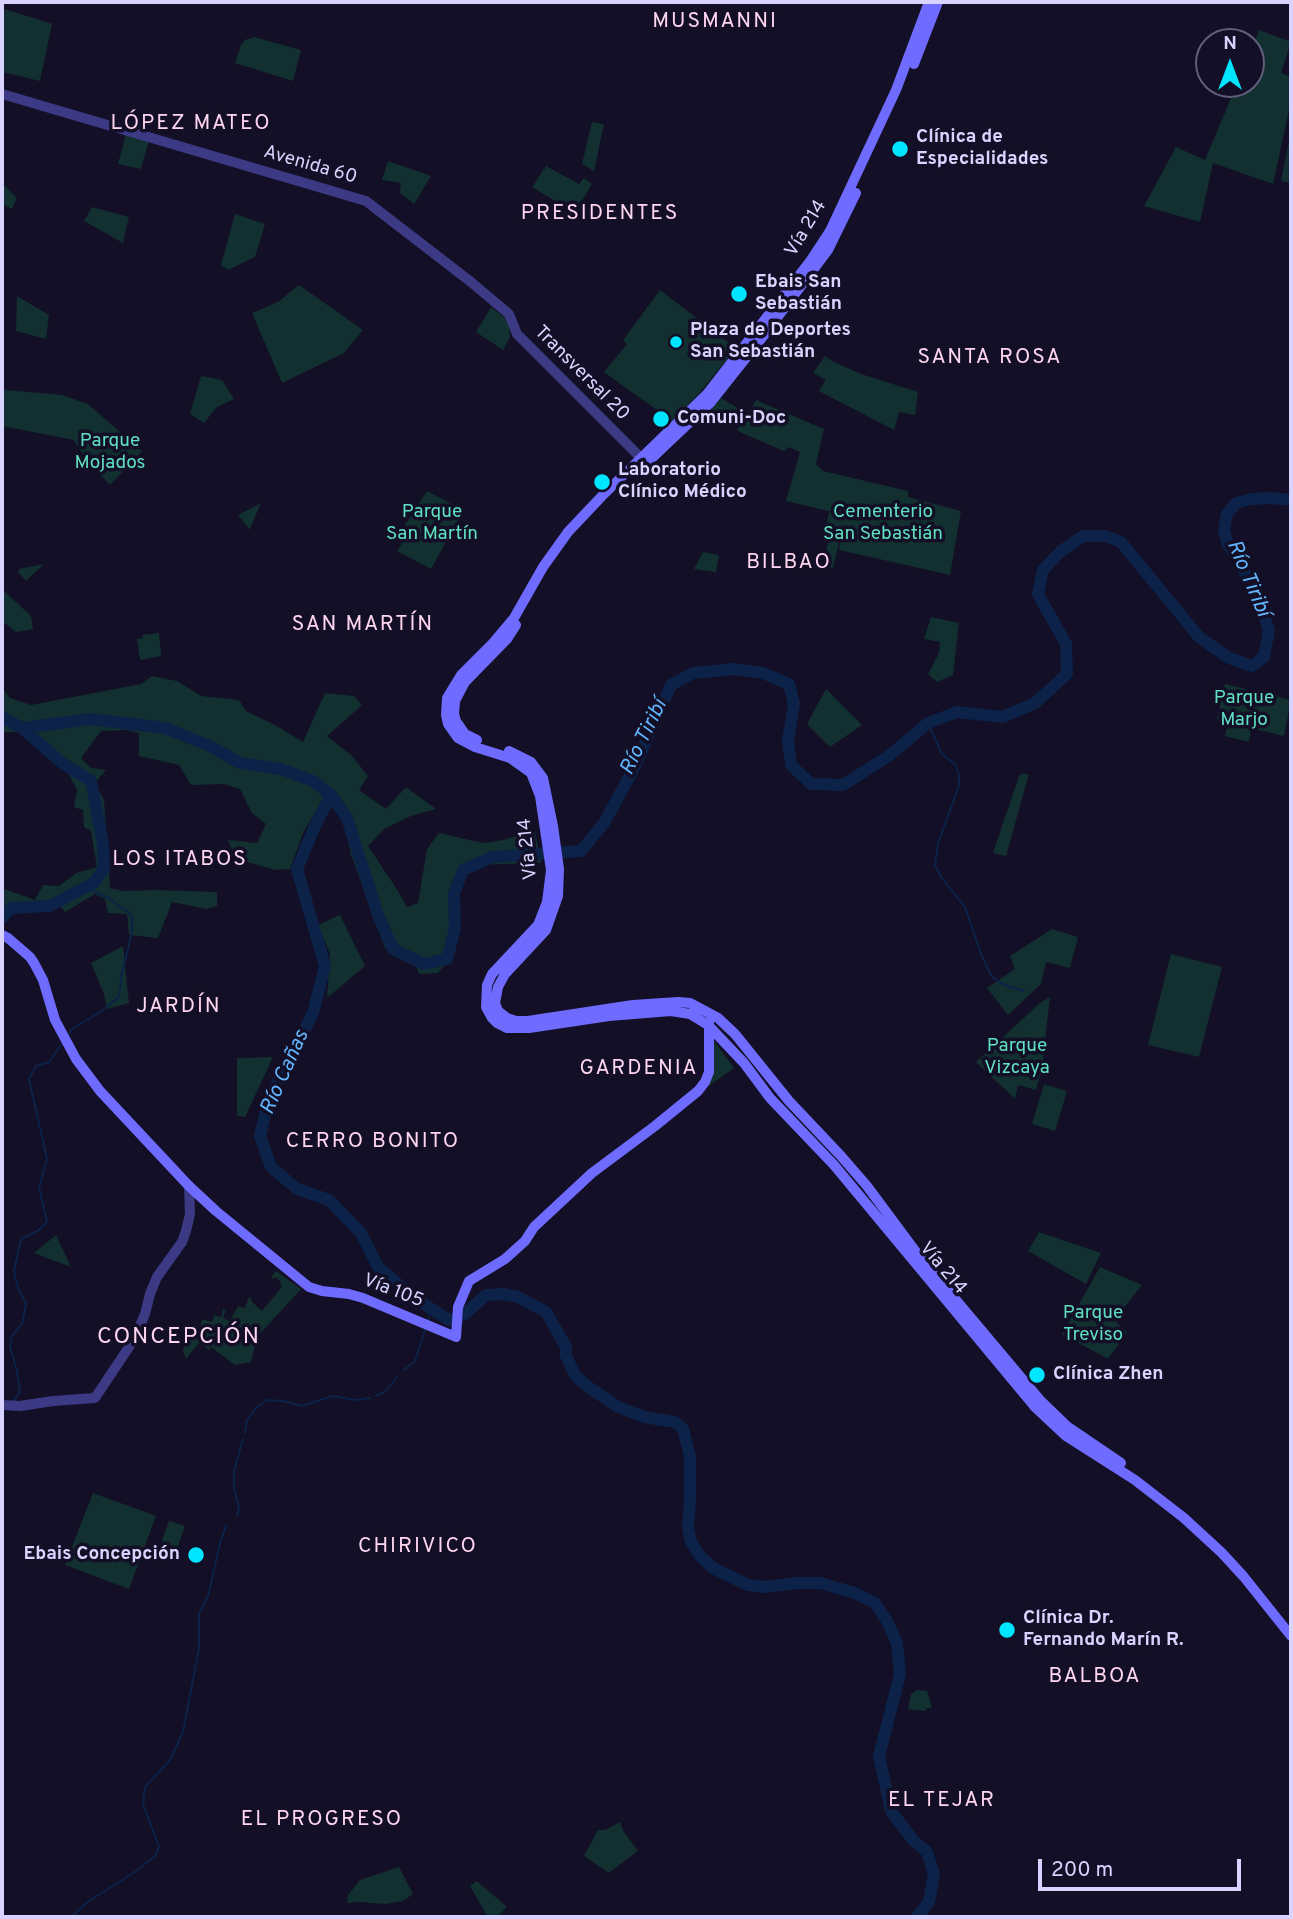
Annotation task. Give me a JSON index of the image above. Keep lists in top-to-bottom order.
{
  "streets": {
    "main road": ["Vía 214", "Vía 105"],
    "street": ["Avenida 60", "Transversal 20"]
  },
  "crossings": [
    ["Avenida 60", "Transversal 20"],
    ["Vía 214", "Transversal 20"],
    ["Vía 214", "Vía 105"]
  ],
  "districts": [
    "MUSMANNI",
    "LÓPEZ MATEO",
    "PRESIDENTES",
    "SANTA ROSA",
    "BILBAO",
    "SAN MARTÍN",
    "LOS ITABOS",
    "JARDÍN",
    "GARDENIA",
    "CERRO BONITO",
    "CONCEPCIÓN",
    "CHIRIVICO",
    "BALBOA",
    "EL TEJAR",
    "EL PROGRESO"
  ],
  "water": ["Río Tiribí", "Río Cañas"],
  "parks": [
    "Parque Mojados",
    "Parque San Martín",
    "Cementerio San Sebastián",
    "Parque Marjo",
    "Parque Vizcaya",
    "Parque Treviso"
  ],
  "places": [
    "Clínica de Especialidades",
    "Ebais San Sebastián",
    "Plaza de Deportes San Sebastián",
    "Comuni-Doc",
    "Laboratorio Clínico Médico",
    "Clínica Zhen",
    "Ebais Concepción",
    "Clínica Dr. Fernando Marín R."
  ],
  "scale_bar": "200 m",
  "north": "top"
}
